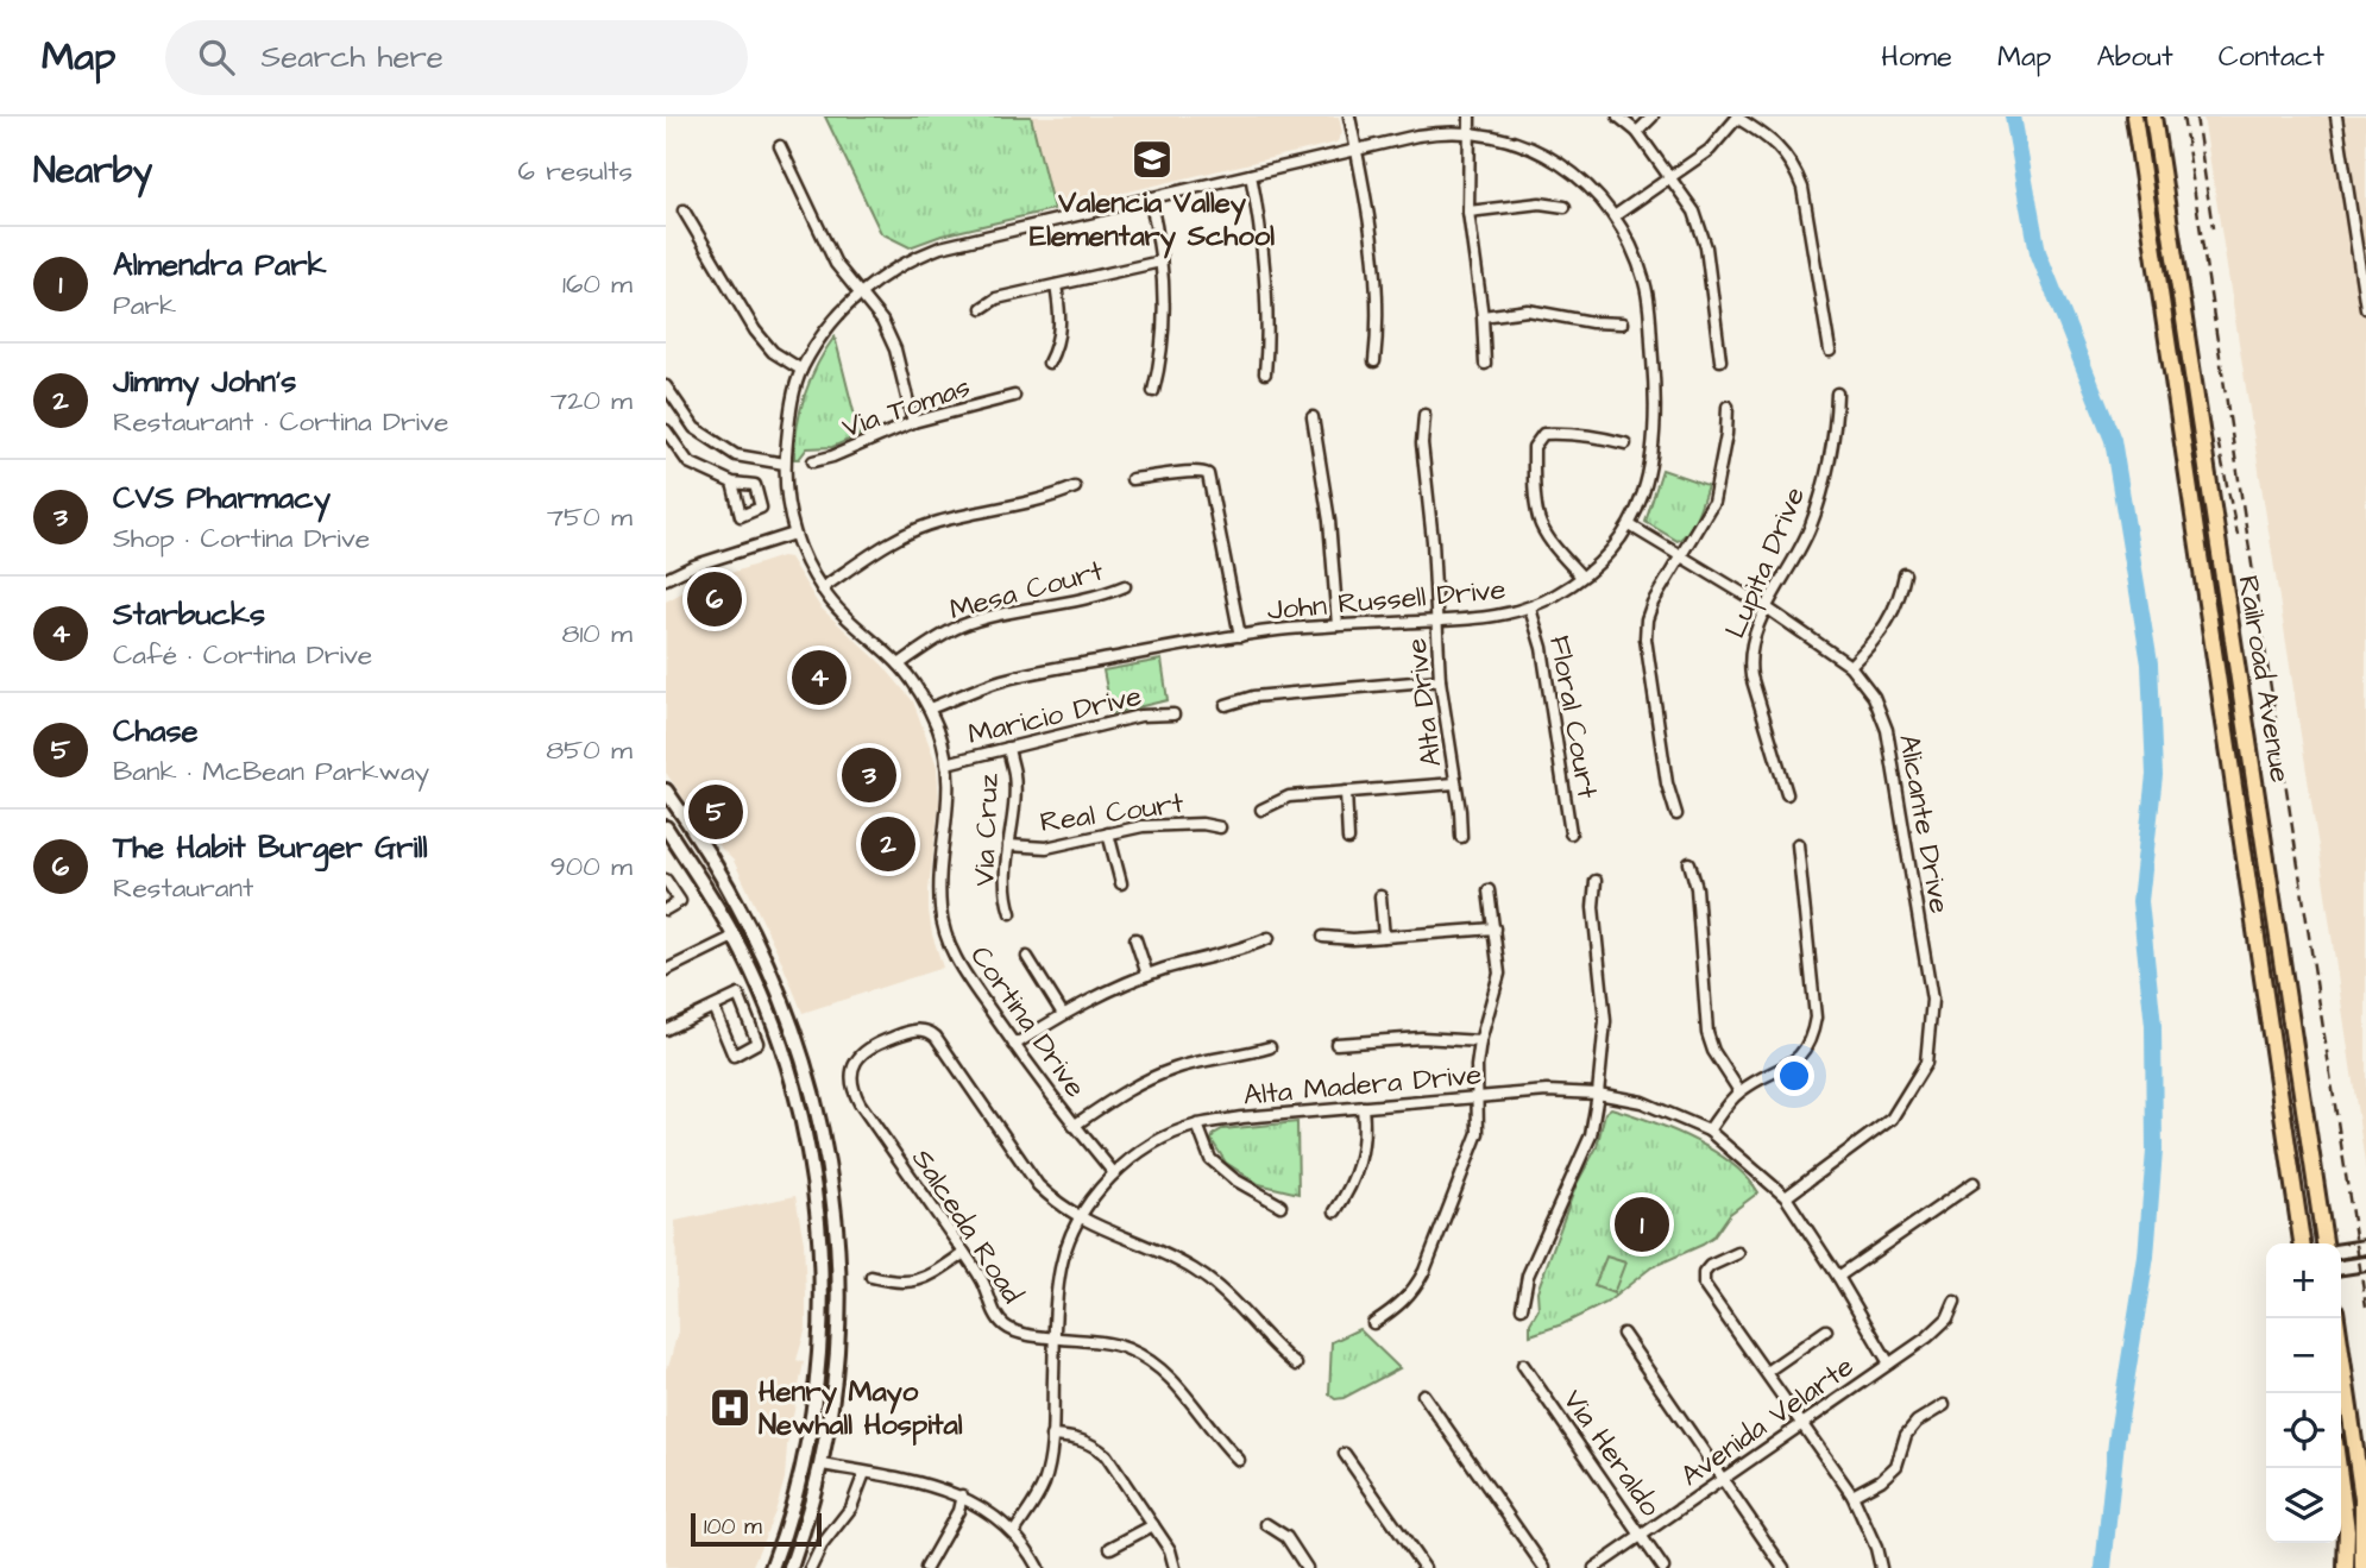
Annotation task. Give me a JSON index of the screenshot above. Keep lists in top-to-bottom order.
{
  "streets": {
    "main road": ["Railroad Avenue"],
    "street": [
      "Via Tomas",
      "Lupita Drive",
      "Mesa Court",
      "John Russell Drive",
      "Alta Drive",
      "Maricio Drive",
      "Floral Court",
      "Real Court",
      "Alicante Drive",
      "Via Cruz",
      "Cortina Drive",
      "Alta Madera Drive",
      "Salceda Road",
      "Avenida Velarte",
      "Via Heraldo"
    ]
  },
  "crossings": [
    ["Lupita Drive", "Alicante Drive"],
    ["Mesa Court", "Cortina Drive"],
    ["John Russell Drive", "Alta Drive"],
    ["John Russell Drive", "Floral Court"],
    ["John Russell Drive", "Alicante Drive"],
    ["John Russell Drive", "Cortina Drive"],
    ["Maricio Drive", "Via Cruz"],
    ["Maricio Drive", "Cortina Drive"],
    ["Real Court", "Via Cruz"],
    ["Alicante Drive", "Alta Madera Drive"],
    ["Cortina Drive", "Alta Madera Drive"],
    ["Alta Madera Drive", "Salceda Road"],
    ["Alta Madera Drive", "Avenida Velarte"],
    ["Avenida Velarte", "Via Heraldo"]
  ],
  "places": {
    "school or university": ["Valencia Valley Elementary School"],
    "hospital": ["Henry Mayo Newhall Hospital"]
  },
  "scale_bar": "100 m",
  "page": {
    "header": "Map",
    "search": "Search here",
    "nav": [
      "Home",
      "Map",
      "About",
      "Contact"
    ],
    "heading": ["Nearby", "6 results"],
    "list": [
      {
        "mark": "1",
        "name": "Almendra Park",
        "note": "Park",
        "value": "160 m"
      },
      {
        "mark": "2",
        "name": "Jimmy John's",
        "note": "Restaurant · Cortina Drive",
        "value": "720 m"
      },
      {
        "mark": "3",
        "name": "CVS Pharmacy",
        "note": "Shop · Cortina Drive",
        "value": "750 m"
      },
      {
        "mark": "4",
        "name": "Starbucks",
        "note": "Café · Cortina Drive",
        "value": "810 m"
      },
      {
        "mark": "5",
        "name": "Chase",
        "note": "Bank · McBean Parkway",
        "value": "850 m"
      },
      {
        "mark": "6",
        "name": "The Habit Burger Grill",
        "note": "Restaurant",
        "value": "900 m"
      }
    ],
    "pins": [
      "6",
      "4",
      "3",
      "5",
      "2",
      "1"
    ],
    "map_buttons": ["+", "−"],
    "scale": "100 m"
  }
}
